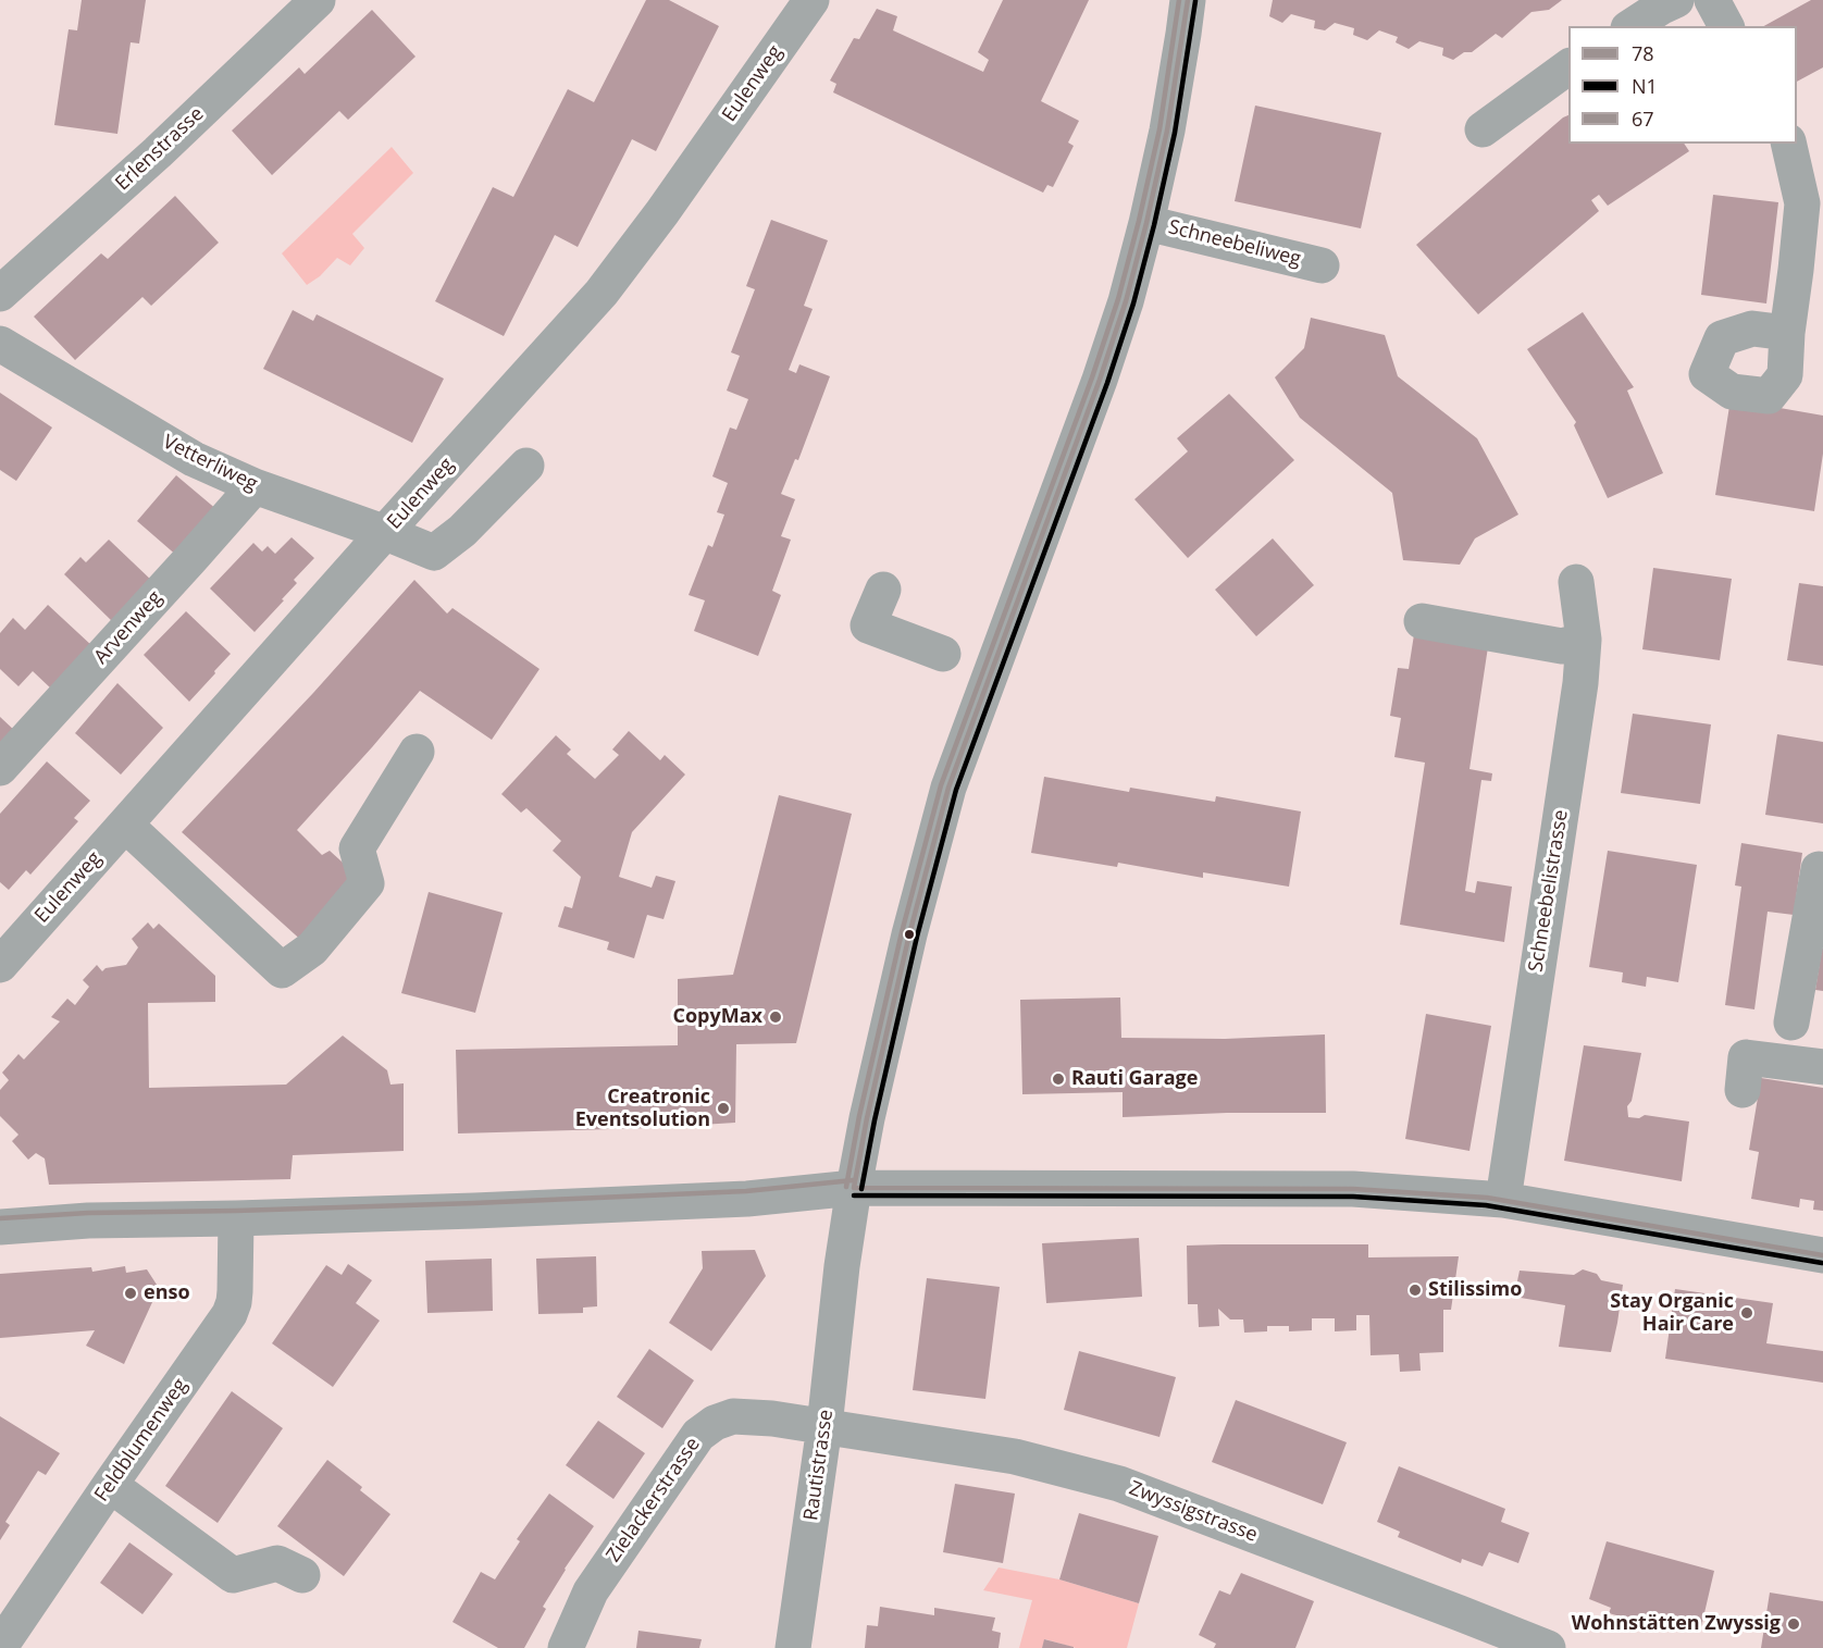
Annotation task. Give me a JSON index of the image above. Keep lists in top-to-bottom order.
{
  "streets": {
    "street": [
      "Eulenweg",
      "Erlenstrasse",
      "Schneebeliweg",
      "Vetterliweg",
      "Arvenweg",
      "Schneebelistrasse",
      "Feldblumenweg",
      "Rautistrasse",
      "Zielackerstrasse",
      "Zwyssigstrasse"
    ]
  },
  "crossings": [
    ["Eulenweg", "Vetterliweg"],
    ["Schneebeliweg", "Rautistrasse"],
    ["Vetterliweg", "Arvenweg"],
    ["Rautistrasse", "Zielackerstrasse"],
    ["Rautistrasse", "Zwyssigstrasse"],
    ["Zielackerstrasse", "Zwyssigstrasse"]
  ],
  "places": [
    "CopyMax",
    "Rauti Garage",
    "Creatronic Eventsolution",
    "Stilissimo",
    "enso",
    "Stay Organic Hair Care",
    "Wohnstätten Zwyssig"
  ],
  "lines": ["transit line 78", "transit line 67", "transit line N1"],
  "legend": ["78", "N1", "67"]
}
